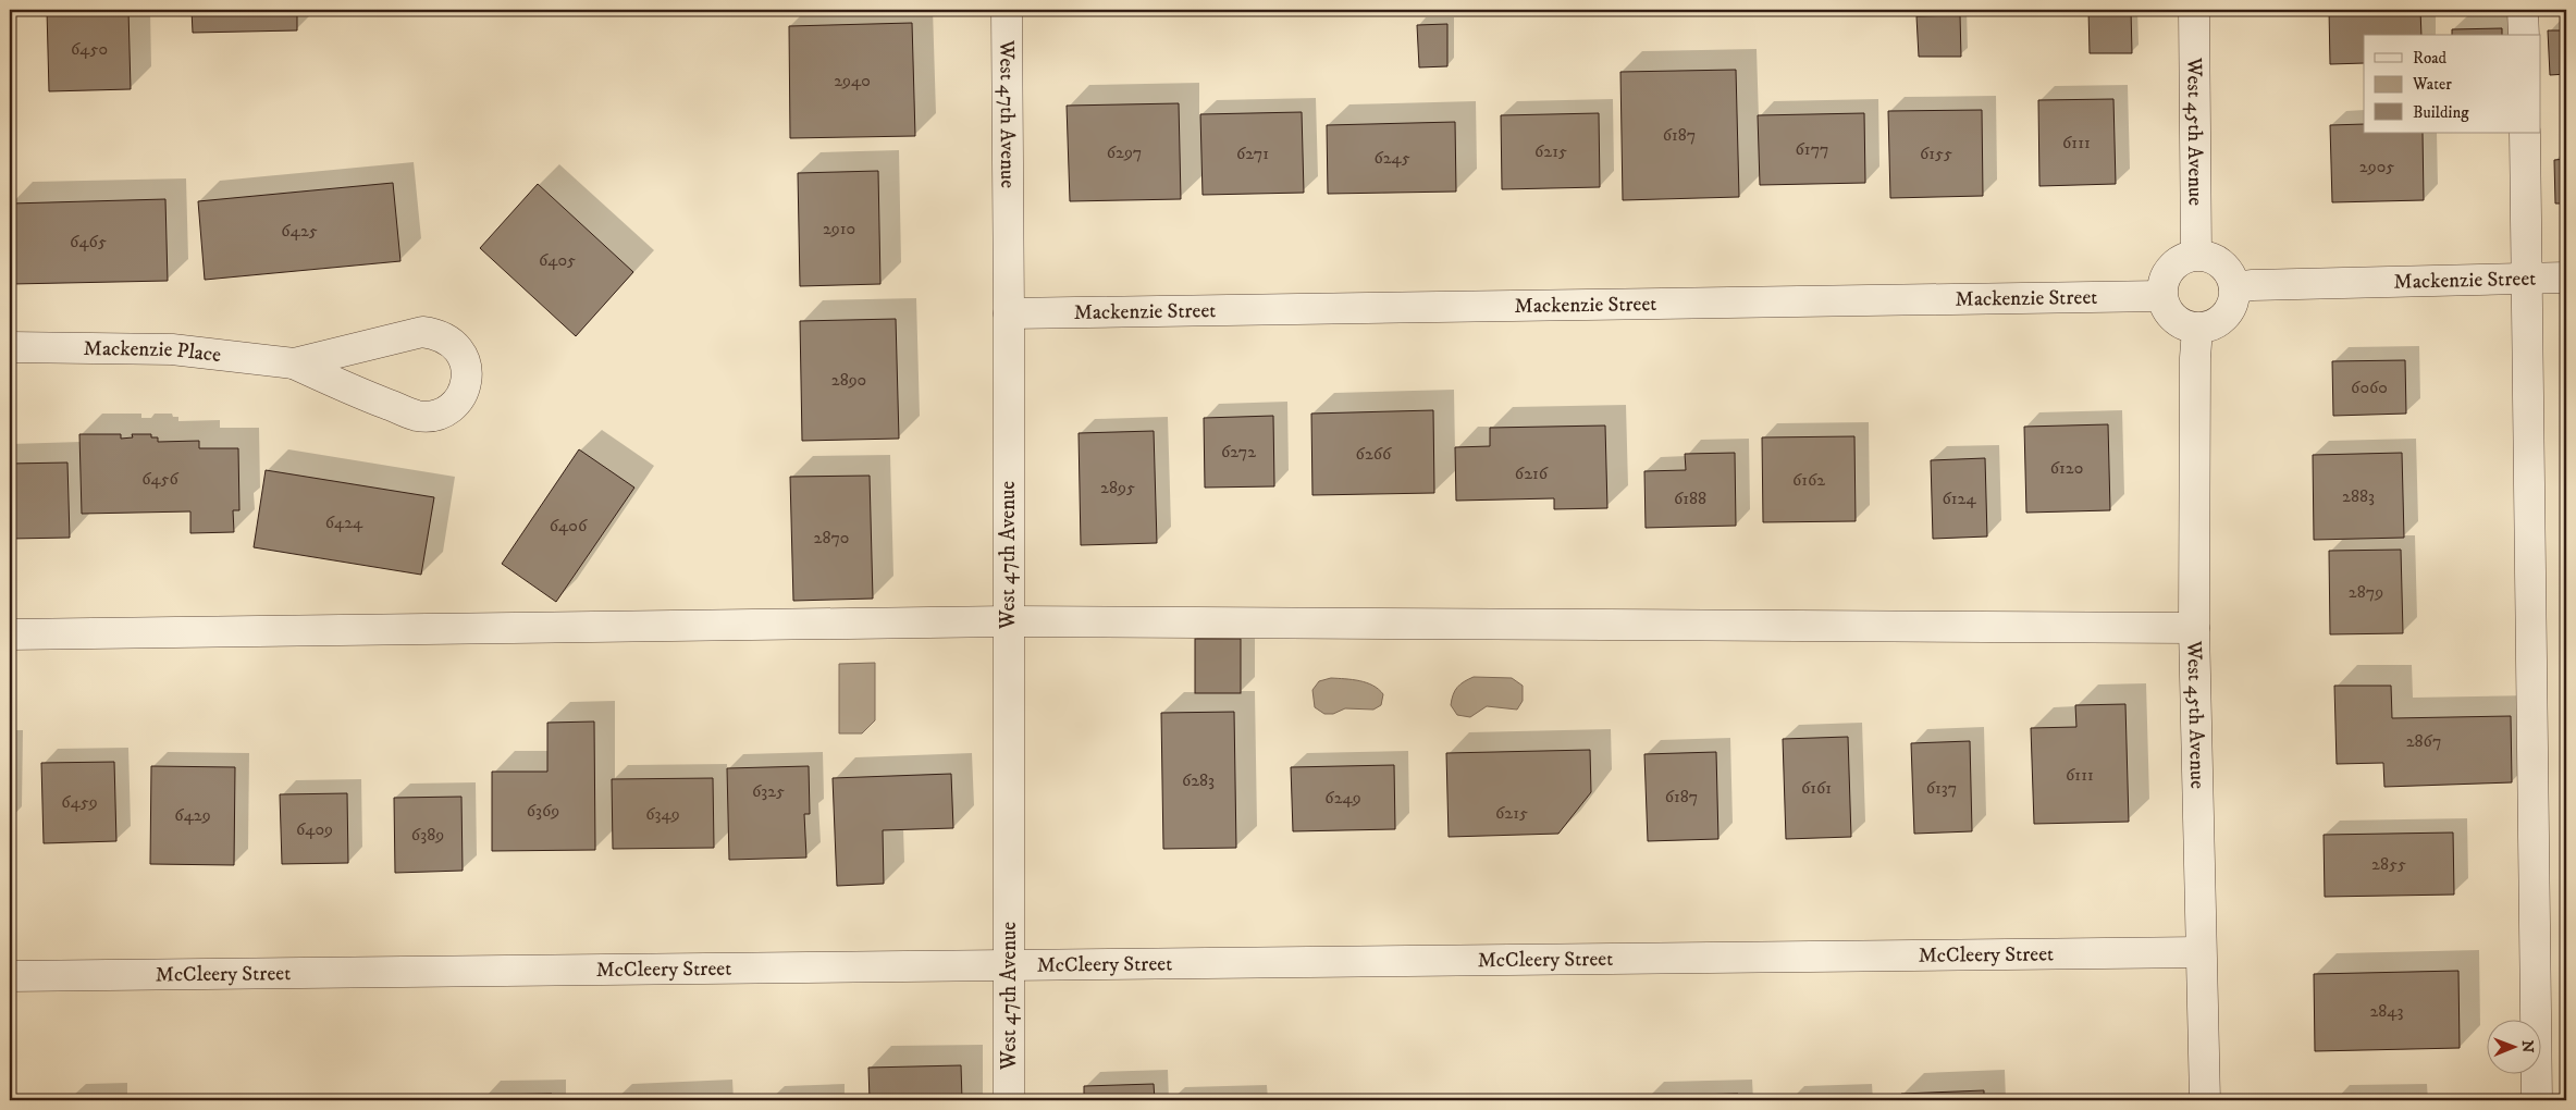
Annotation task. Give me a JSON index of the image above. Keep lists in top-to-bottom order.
{
  "streets": {
    "street": [
      "West 47th Avenue",
      "West 45th Avenue",
      "Mackenzie Street",
      "Mackenzie Place",
      "McCleery Street"
    ]
  },
  "crossings": [
    ["West 47th Avenue", "Mackenzie Street"],
    ["West 47th Avenue", "McCleery Street"],
    ["West 45th Avenue", "Mackenzie Street"],
    ["West 45th Avenue", "McCleery Street"]
  ],
  "house_numbers": [
    "6450",
    "2940",
    "6187",
    "6111",
    "6177",
    "6215",
    "6297",
    "6271",
    "6155",
    "6245",
    "2905",
    "2910",
    "6425",
    "6465",
    "6405",
    "2890",
    "6060",
    "6272",
    "6266",
    "6120",
    "6216",
    "6456",
    "6162",
    "2895",
    "2883",
    "6188",
    "6124",
    "6424",
    "6406",
    "2870",
    "2879",
    "2867",
    "6111",
    "6283",
    "6161",
    "6137",
    "6325",
    "6187",
    "6249",
    "6459",
    "6369",
    "6215",
    "6349",
    "6429",
    "6409",
    "6389",
    "2855",
    "2843"
  ],
  "legend": ["Road", "Water", "Building"],
  "north": "right"
}
